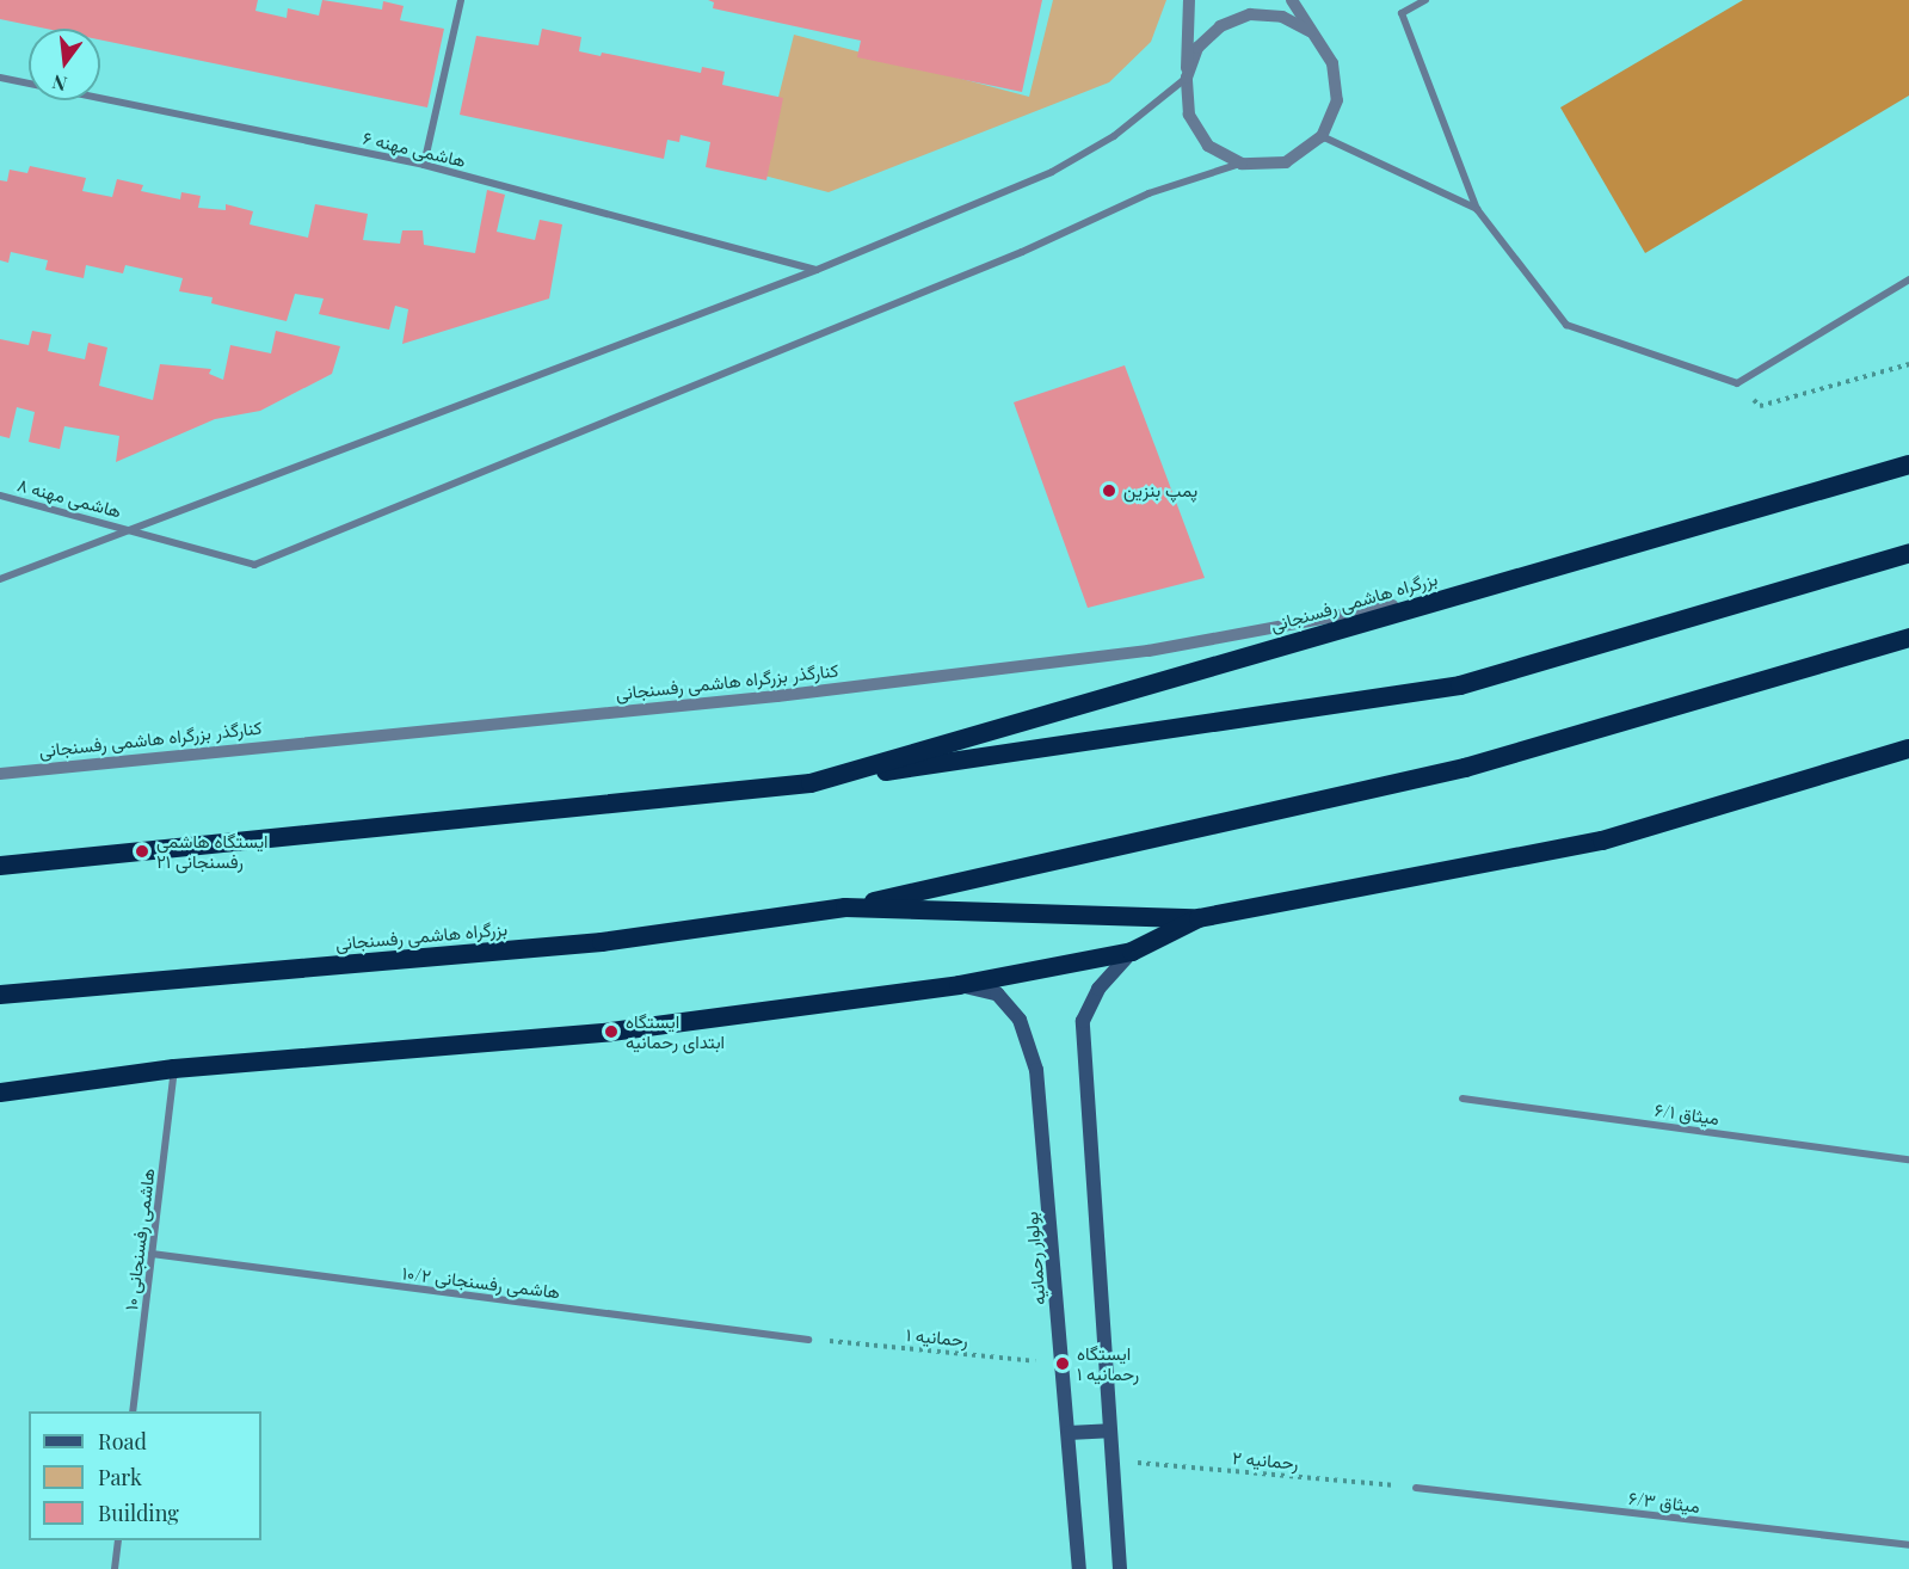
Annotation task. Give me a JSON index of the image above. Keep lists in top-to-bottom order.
{
  "streets": {
    "highway": ["بزرگراه هاشمی رفسنجانی"],
    "main road": ["بولوار رحمانیه"],
    "street": [
      "هاشمی مهنه ۶",
      "هاشمی مهنه ۸",
      "کنارگذر بزرگراه هاشمی رفسنجانی",
      "میثاق ۶/۱",
      "هاشمی رفسنجانی ۱۰",
      "هاشمی رفسنجانی ۱۰/۲",
      "میثاق ۶/۳"
    ],
    "path": ["رحمانیه ۱", "رحمانیه ۲"]
  },
  "crossings": [
    ["بزرگراه هاشمی رفسنجانی", "کنارگذر بزرگراه هاشمی رفسنجانی"],
    ["هاشمی رفسنجانی ۱۰", "هاشمی رفسنجانی ۱۰/۲"],
    ["بولوار رحمانیه", "رحمانیه ۱"],
    ["هاشمی رفسنجانی ۱۰/۲", "رحمانیه ۱"],
    ["رحمانیه ۲", "میثاق ۶/۳"]
  ],
  "places": [
    "پمپ بنزین",
    "ایستگاه هاشمی رفسنجانی ۲۱",
    "ایستگاه ابتدای رحمانیه",
    "ایستگاه رحمانیه ۱"
  ],
  "legend": ["Road", "Park", "Building"],
  "north": "bottom"
}
